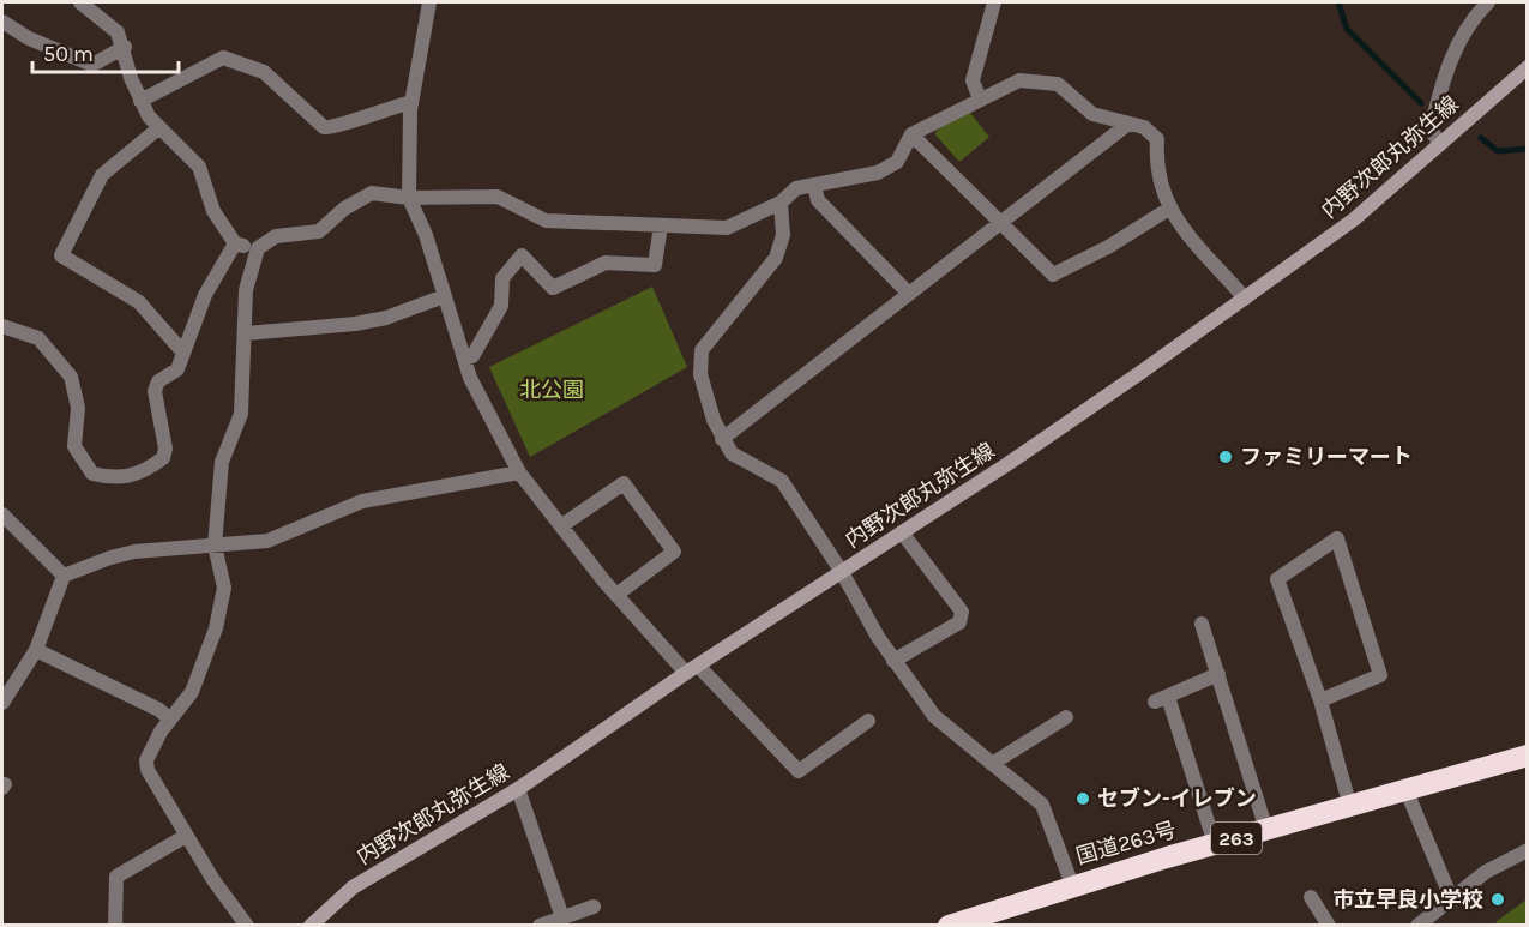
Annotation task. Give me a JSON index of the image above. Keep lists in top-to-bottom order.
{
  "streets": {
    "highway": ["263", "国道263号"],
    "main road": ["内野次郎丸弥生線"]
  },
  "parks": ["北公園"],
  "places": ["ファミリーマート", "セブン-イレブン", "市立早良小学校"],
  "scale_bar": "50 m"
}
